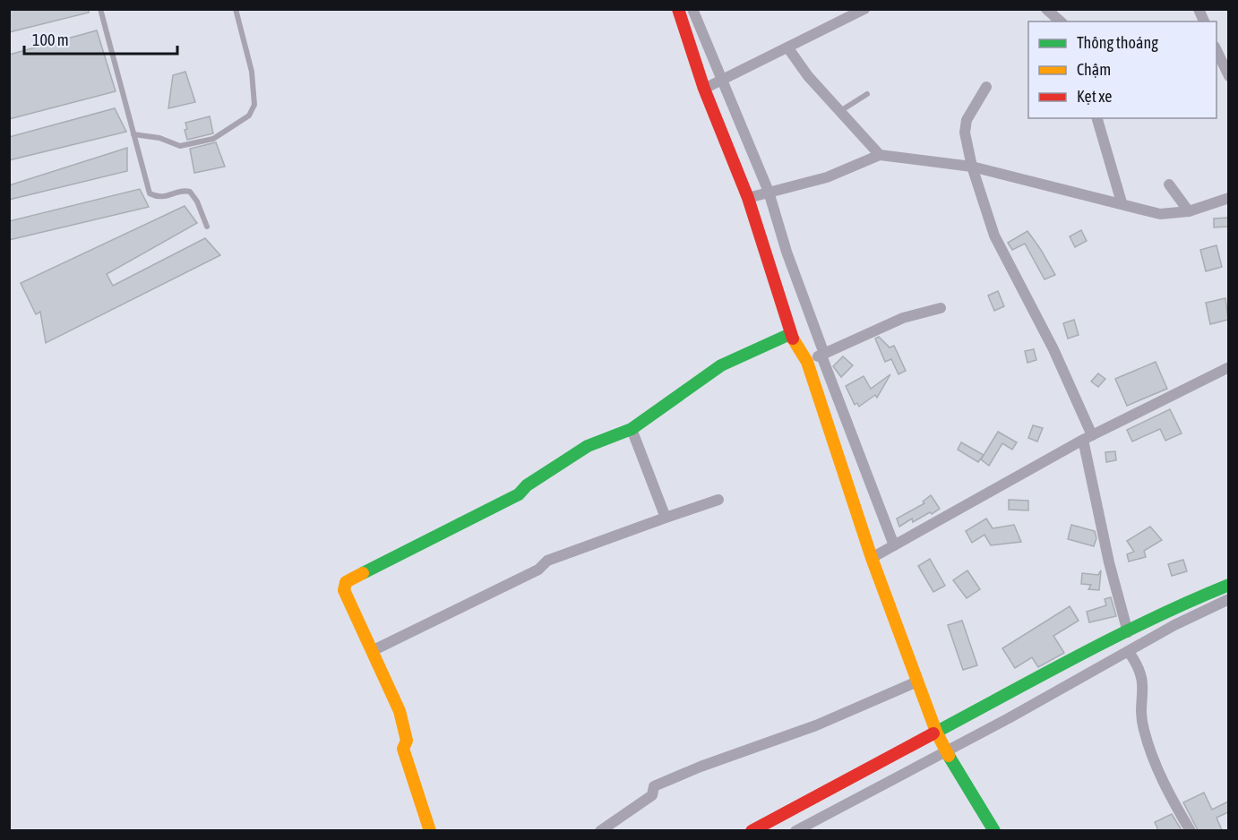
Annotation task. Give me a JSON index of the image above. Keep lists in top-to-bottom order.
{
  "legend": ["Thông thoáng", "Chậm", "Kẹt xe"],
  "scale_bar": "100 m"
}
